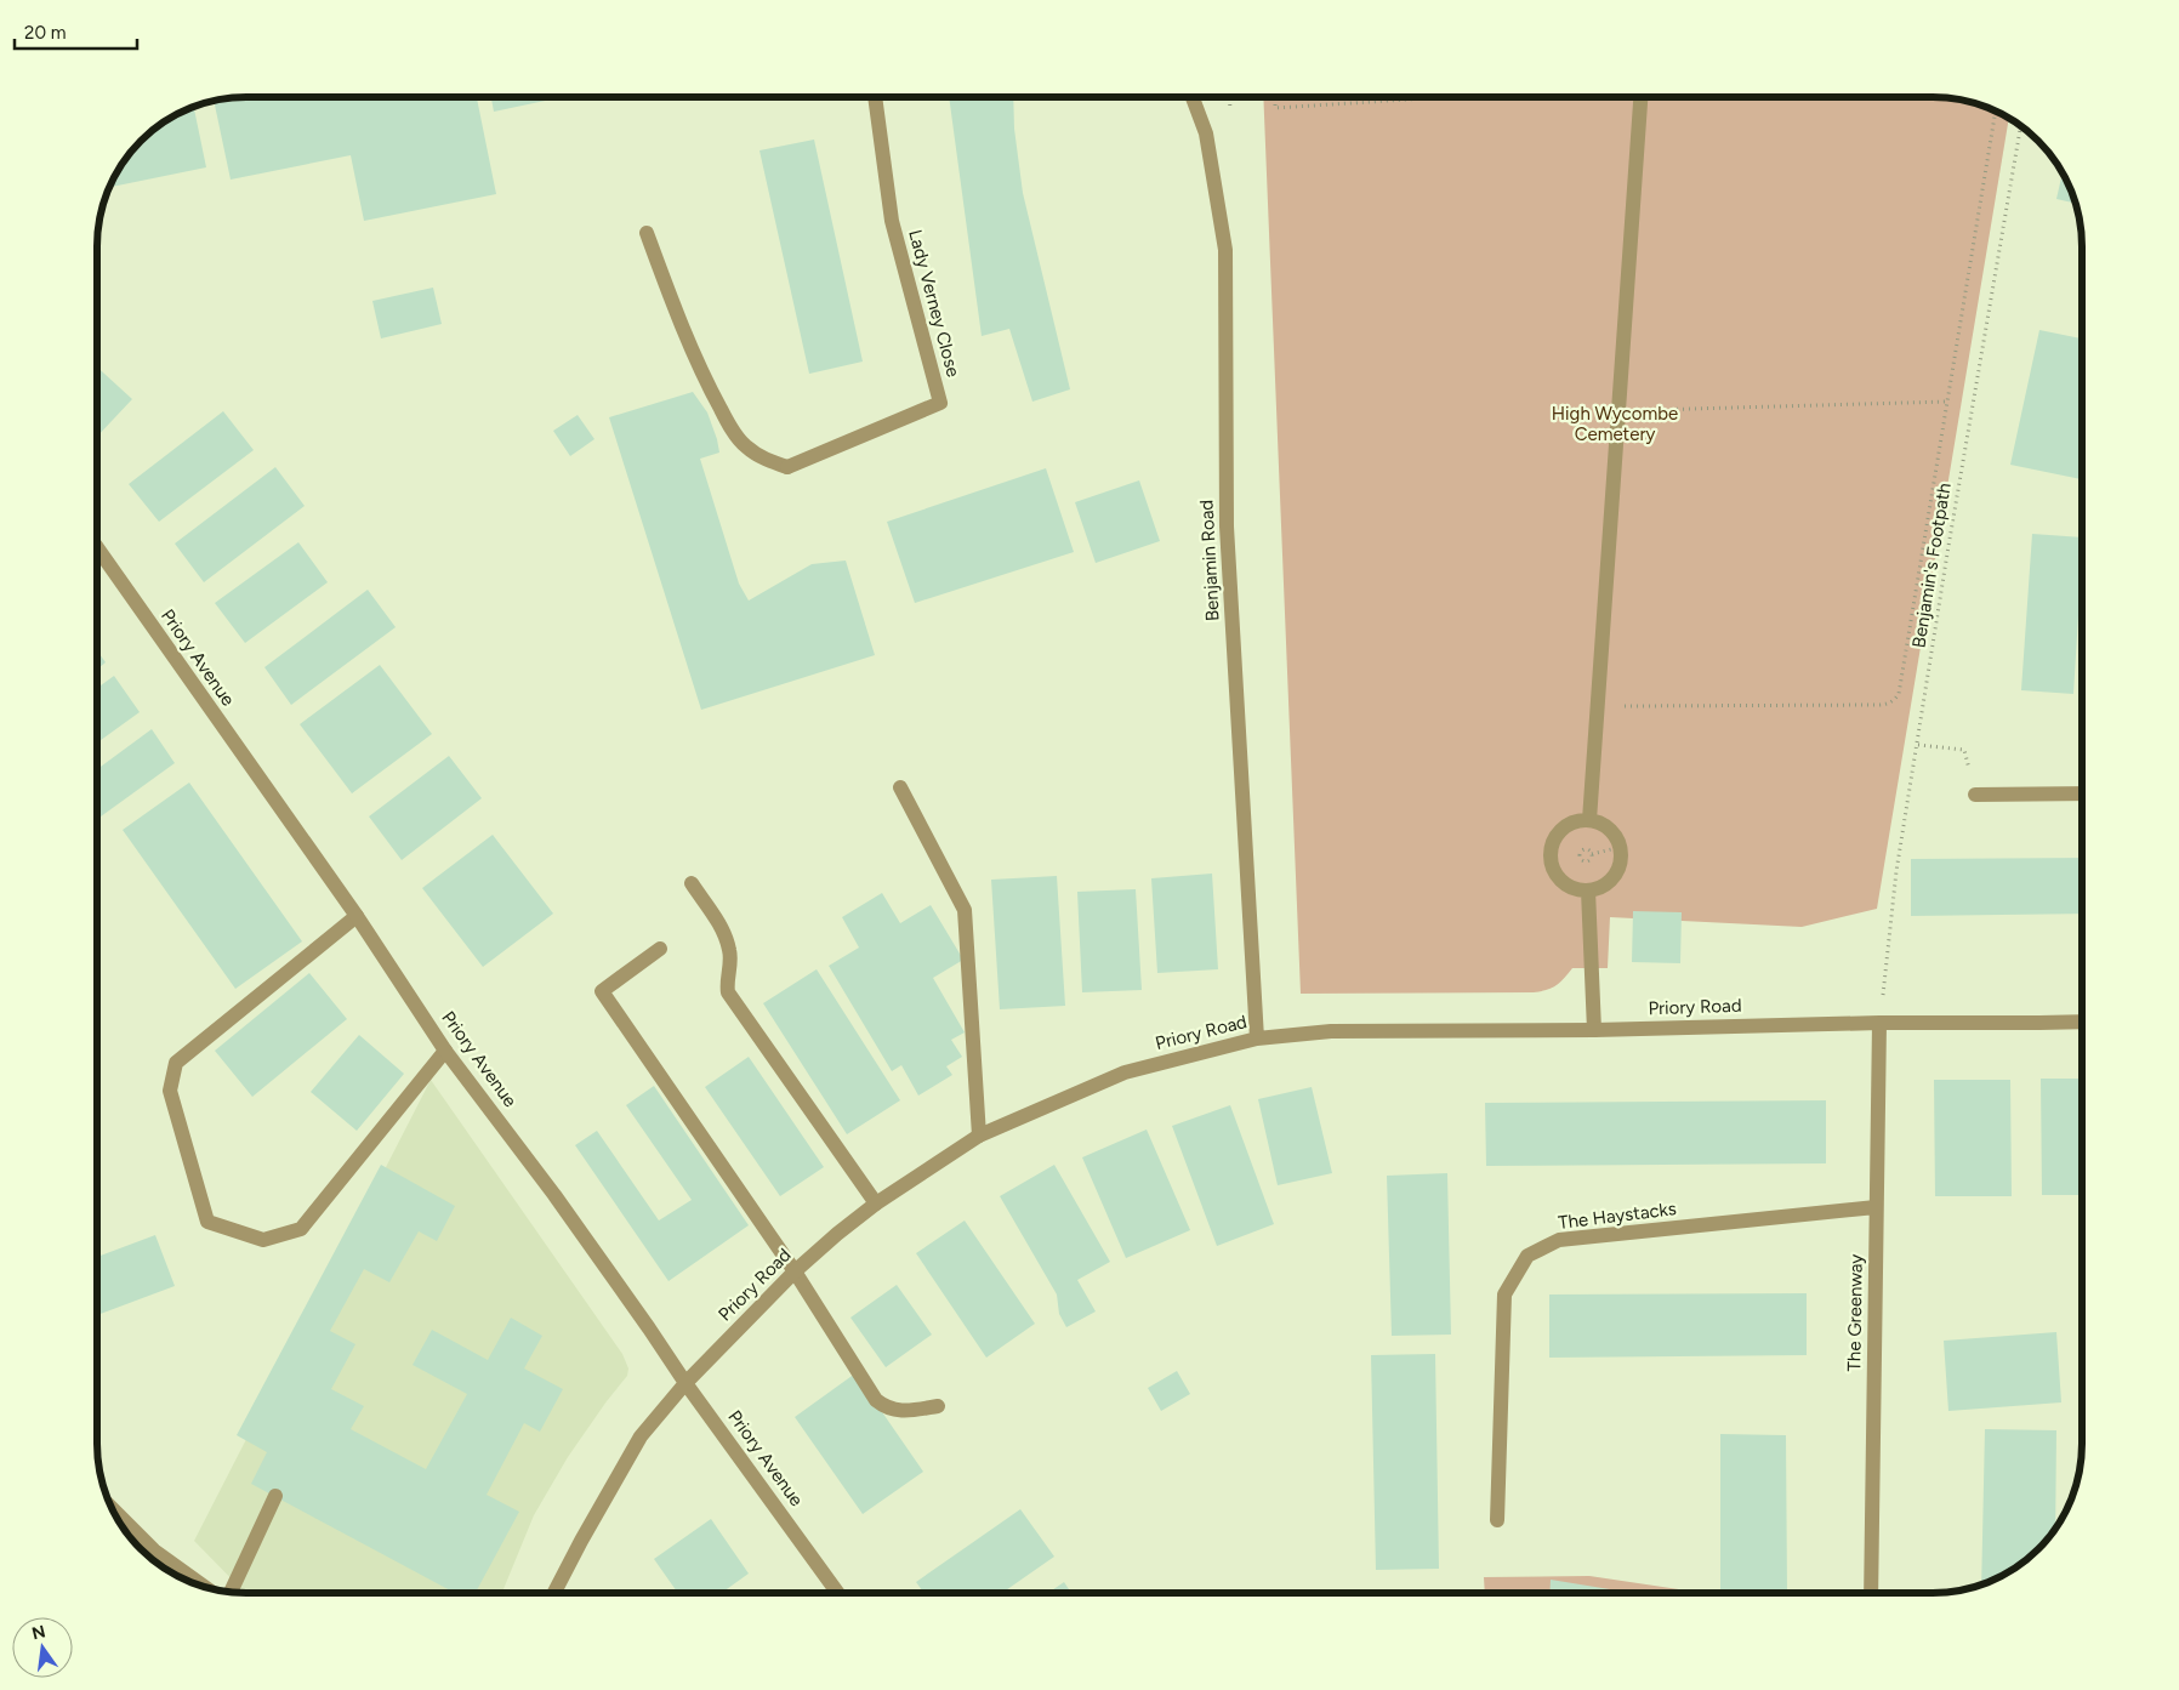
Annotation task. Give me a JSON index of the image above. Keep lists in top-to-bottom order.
{
  "streets": {
    "street": [
      "Lady Verney Close",
      "Benjamin Road",
      "Priory Avenue",
      "Priory Road",
      "The Haystacks",
      "The Greenway"
    ],
    "path": ["Benjamin's Footpath"]
  },
  "crossings": [
    ["Benjamin Road", "Priory Road"],
    ["Benjamin's Footpath", "Priory Road"],
    ["Benjamin's Footpath", "The Greenway"],
    ["Priory Avenue", "Priory Road"],
    ["Priory Road", "The Greenway"],
    ["The Haystacks", "The Greenway"]
  ],
  "parks": ["High Wycombe Cemetery"],
  "scale_bar": "20 m",
  "north": "top"
}
